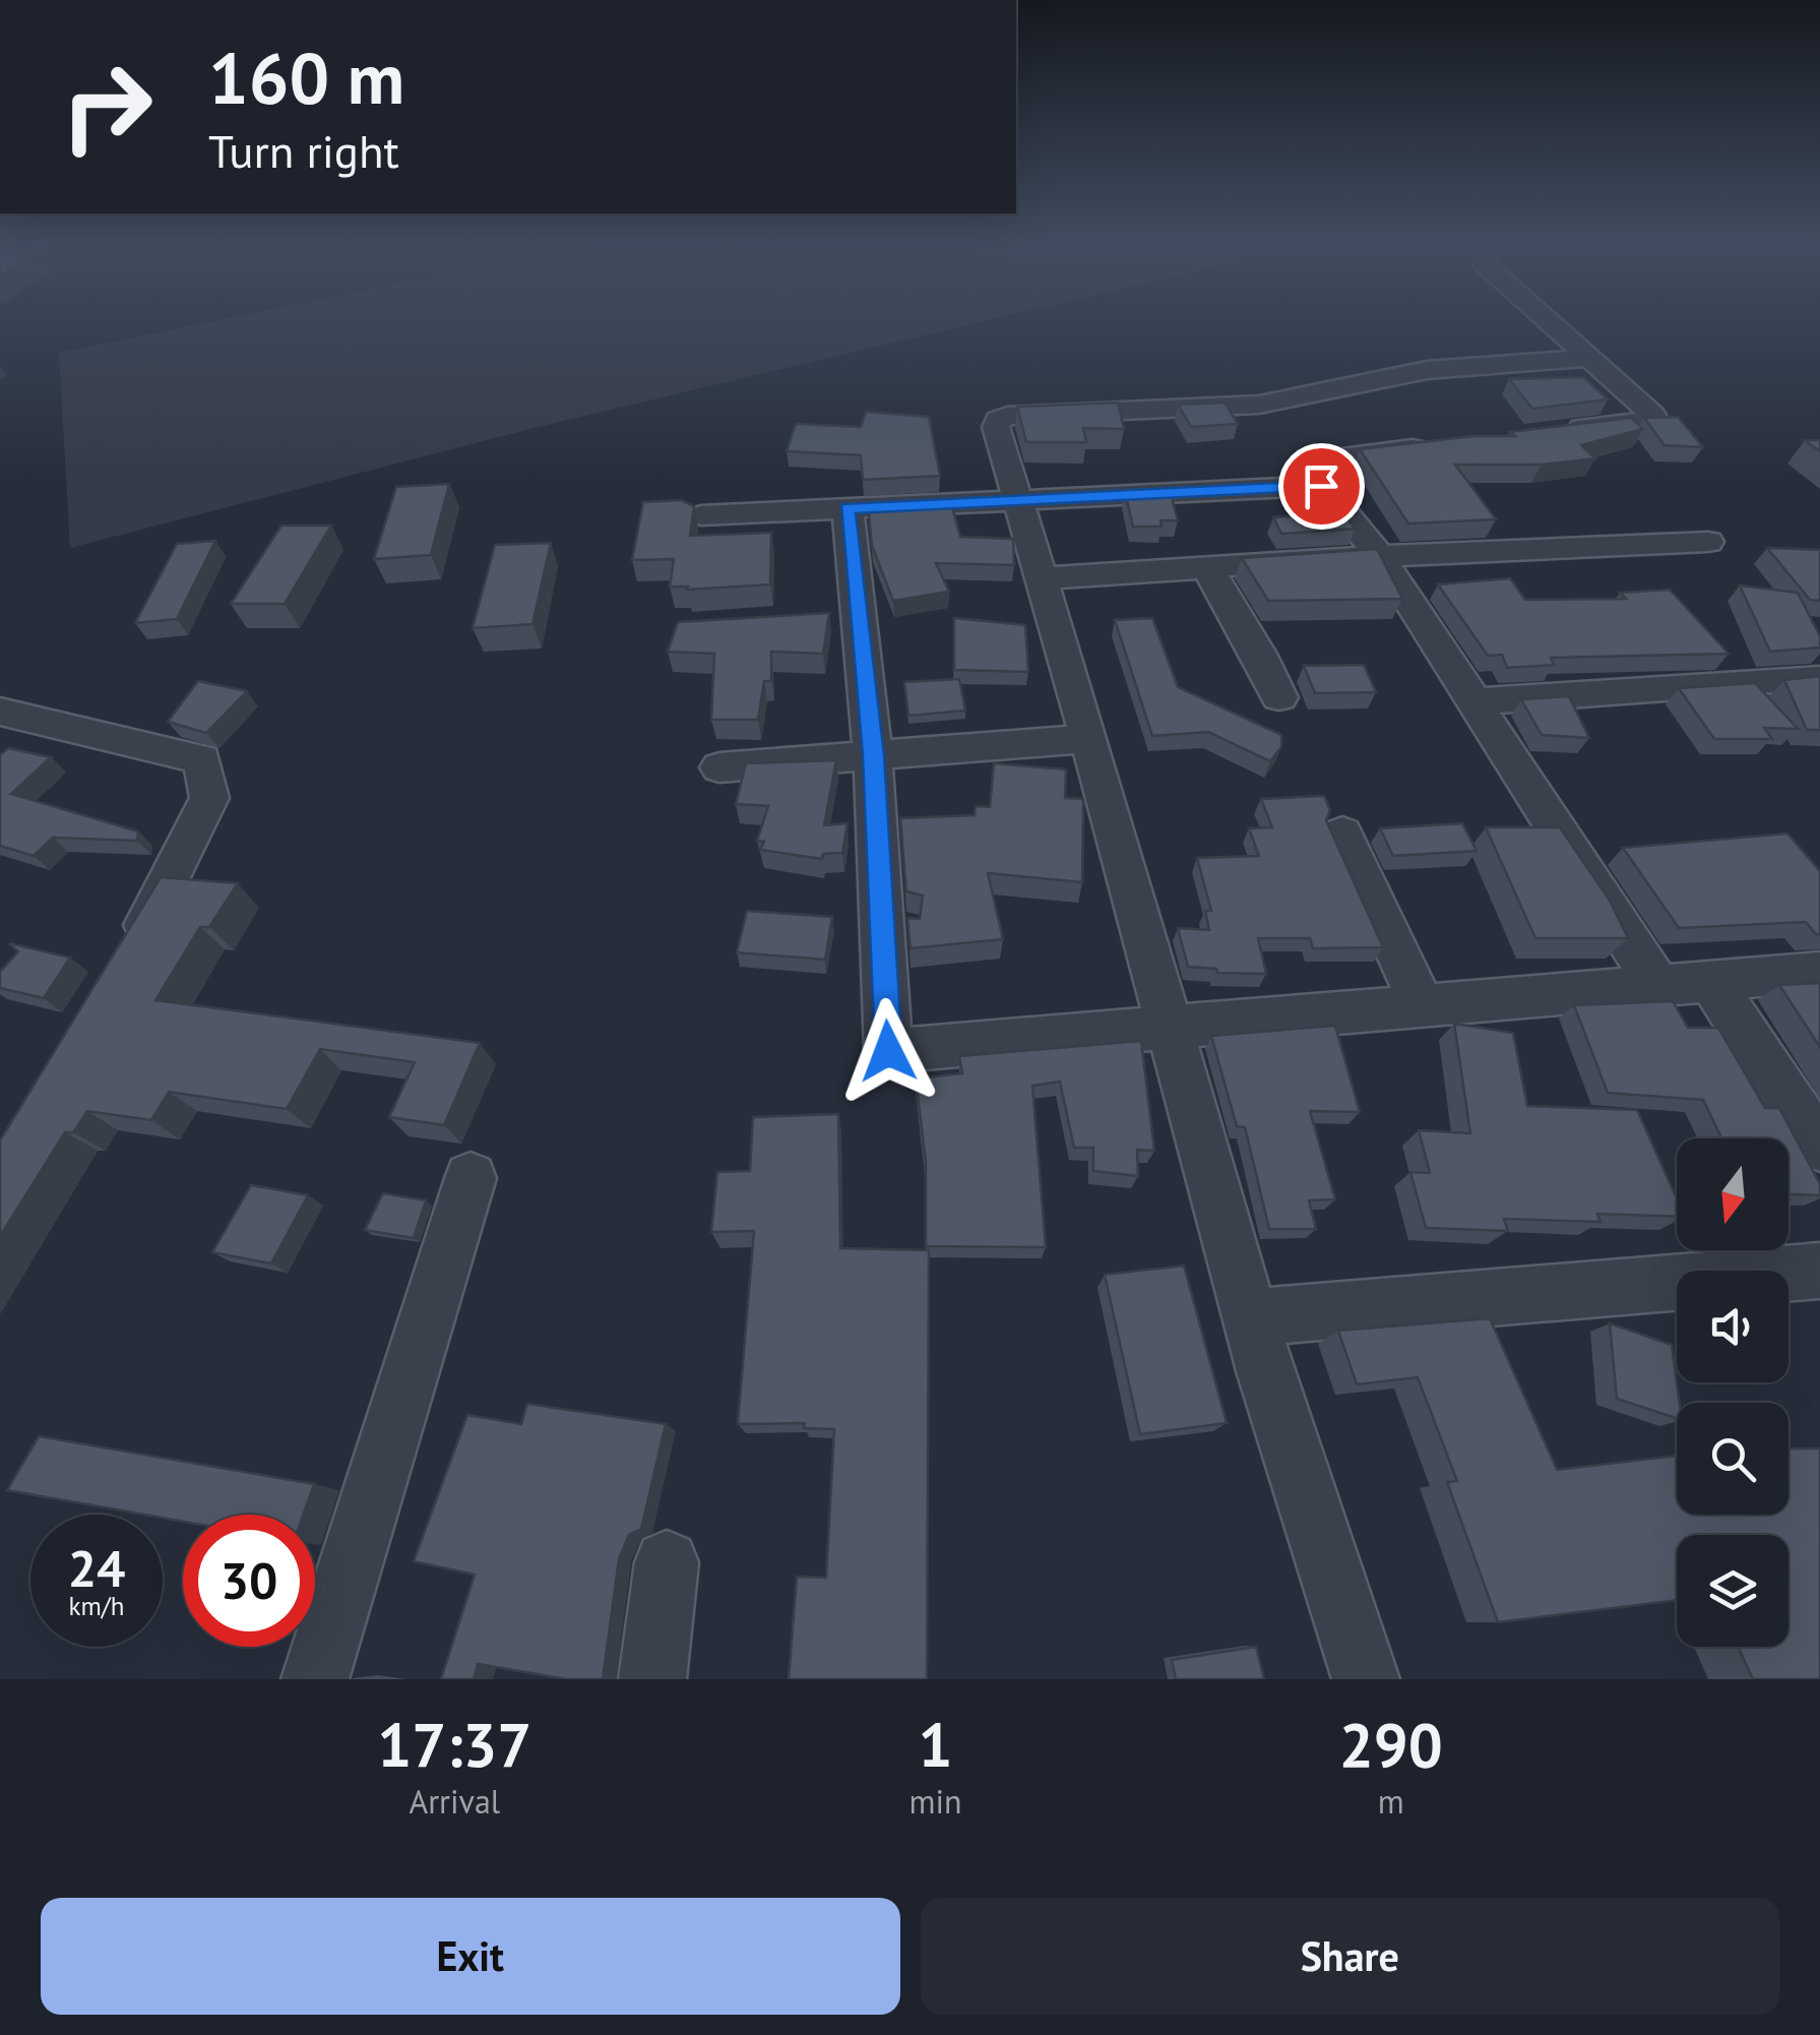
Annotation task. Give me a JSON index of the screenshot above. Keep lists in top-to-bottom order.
{
  "north": "bottom",
  "page": {
    "turn": ["160 m", "Turn right"],
    "speed": "24 km/h",
    "limit": "30",
    "eta": [
      "17:37",
      "Arrival",
      "1",
      "min",
      "290",
      "m"
    ],
    "buttons": ["Exit", "Share"]
  }
}
